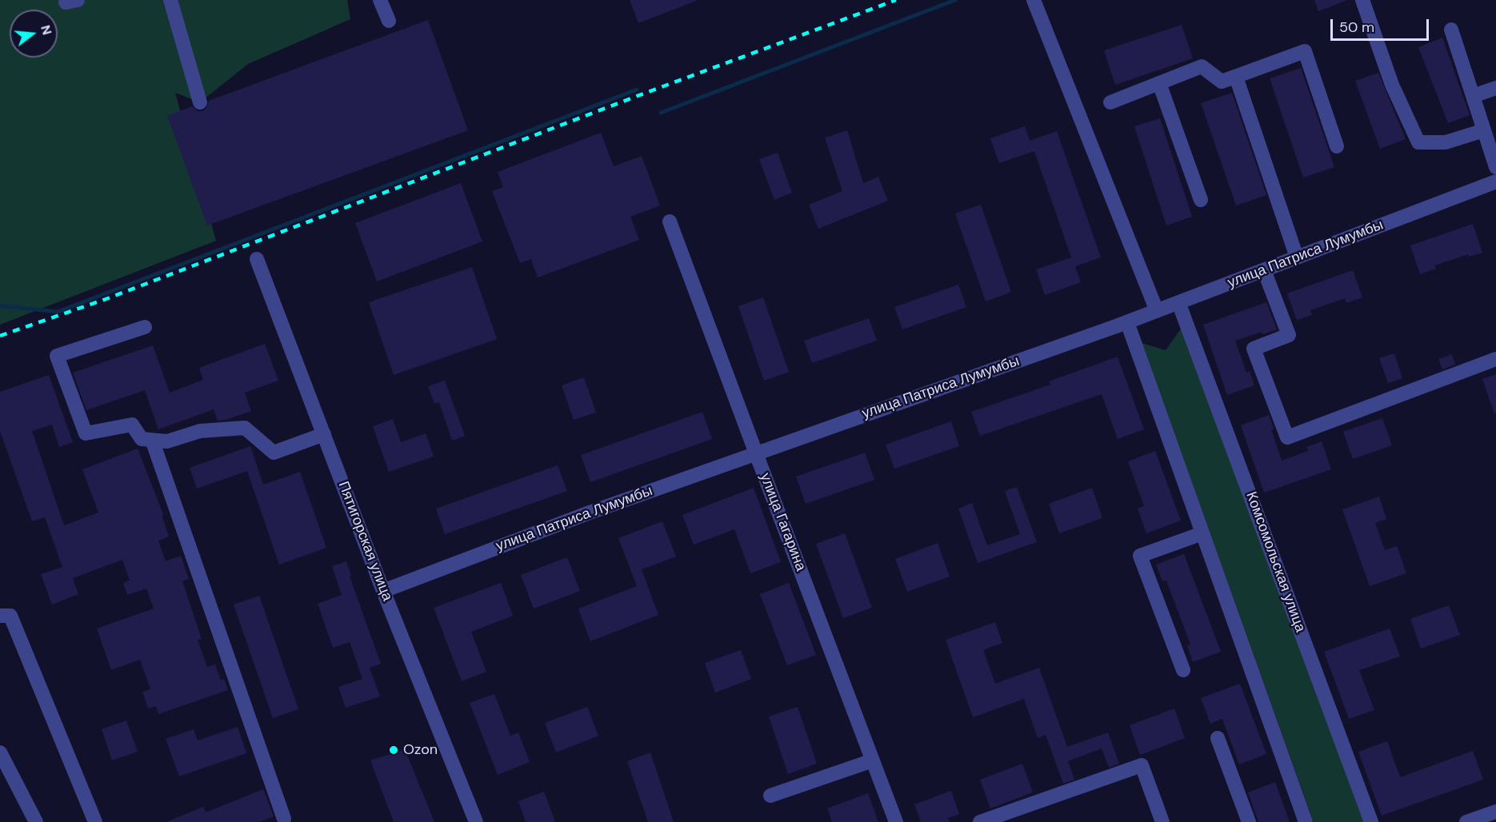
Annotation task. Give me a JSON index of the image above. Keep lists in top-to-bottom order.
{
  "streets": {
    "street": [
      "улица Патриса Лумумбы",
      "улица Гагарина",
      "Пятигорская улица",
      "Комсомольская улица"
    ]
  },
  "crossings": [
    ["улица Патриса Лумумбы", "улица Гагарина"],
    ["улица Патриса Лумумбы", "Пятигорская улица"],
    ["улица Патриса Лумумбы", "Комсомольская улица"]
  ],
  "places": ["Ozon"],
  "scale_bar": "50 m",
  "north": "right"
}
